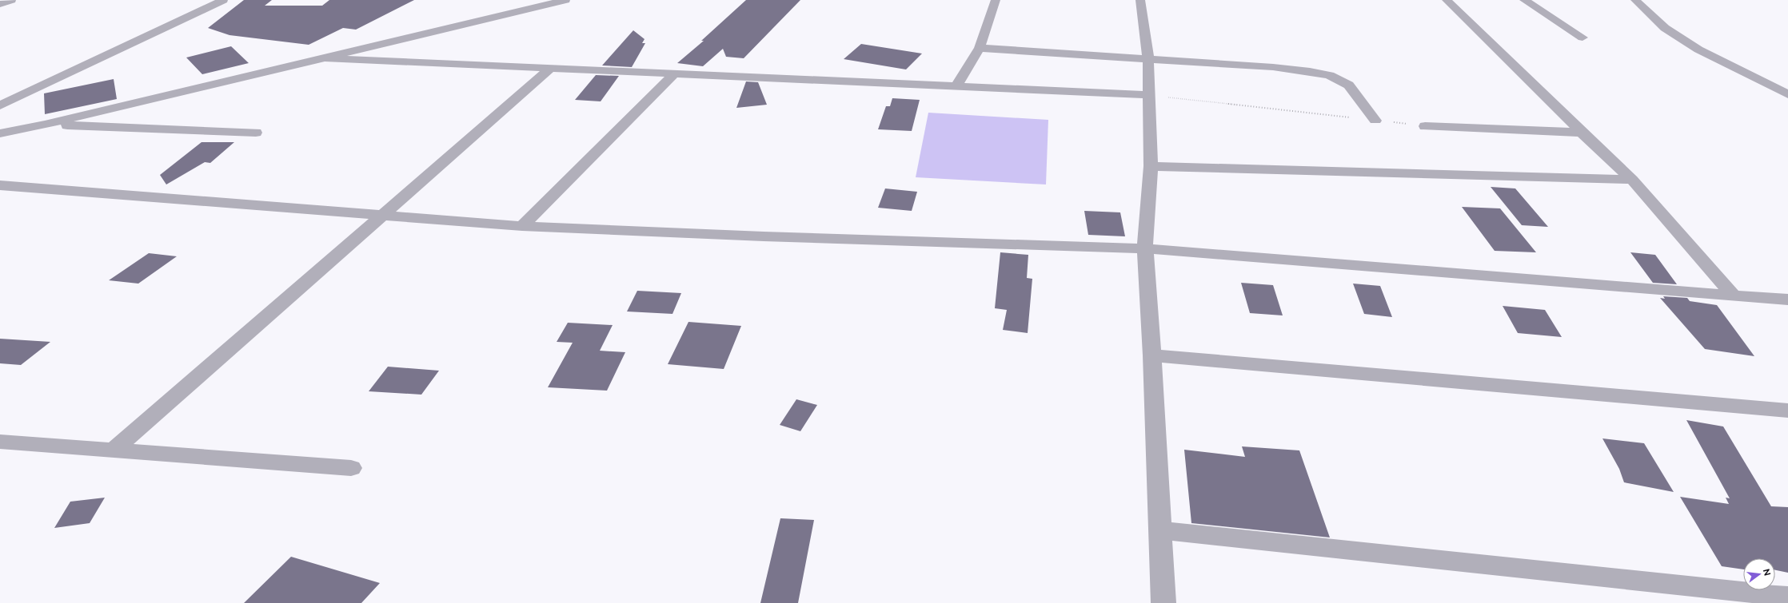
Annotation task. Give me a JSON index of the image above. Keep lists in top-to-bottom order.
{
  "north": "right"
}
